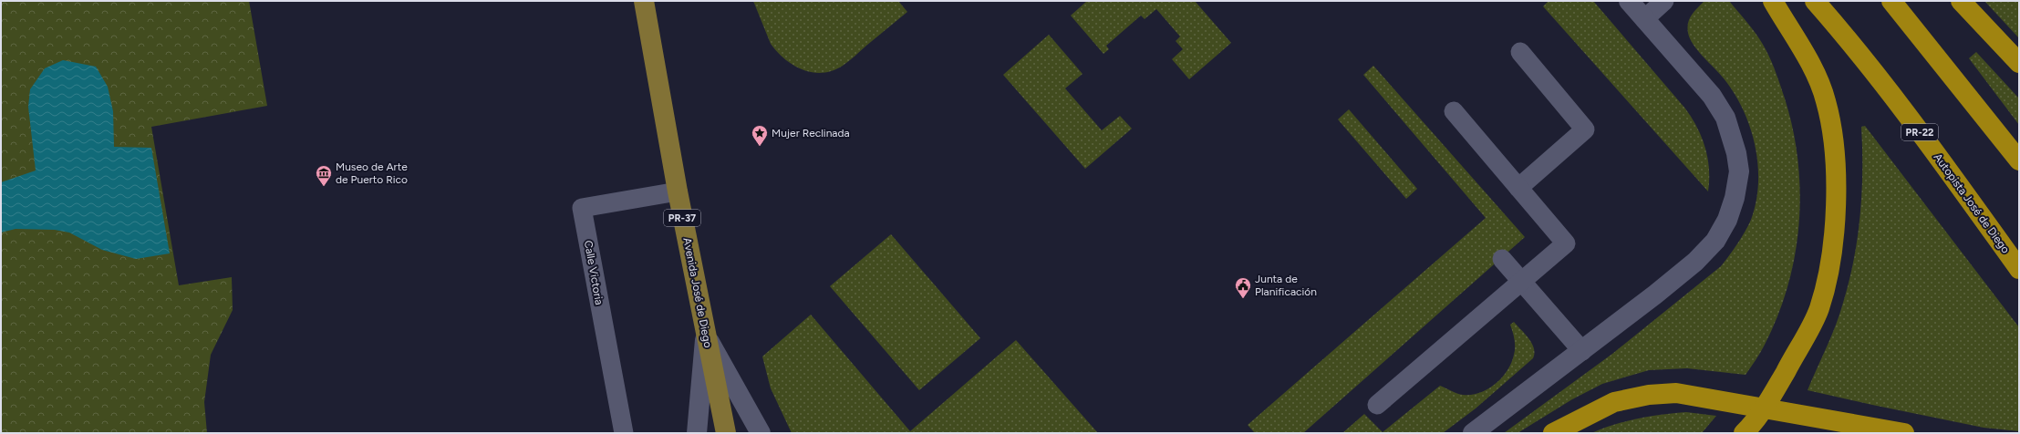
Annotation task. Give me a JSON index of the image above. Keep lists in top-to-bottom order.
{
  "streets": {
    "highway": ["PR-22", "Autopista José de Diego"],
    "main road": ["PR-37", "Avenida José de Diego"],
    "lane": ["Calle Victoria"]
  },
  "crossings": [
    ["Calle Victoria", "Avenida José de Diego"]
  ],
  "places": {
    "place": ["Mujer Reclinada"],
    "museum": ["Museo de Arte de Puerto Rico"],
    "public building": ["Junta de Planificación"]
  }
}
